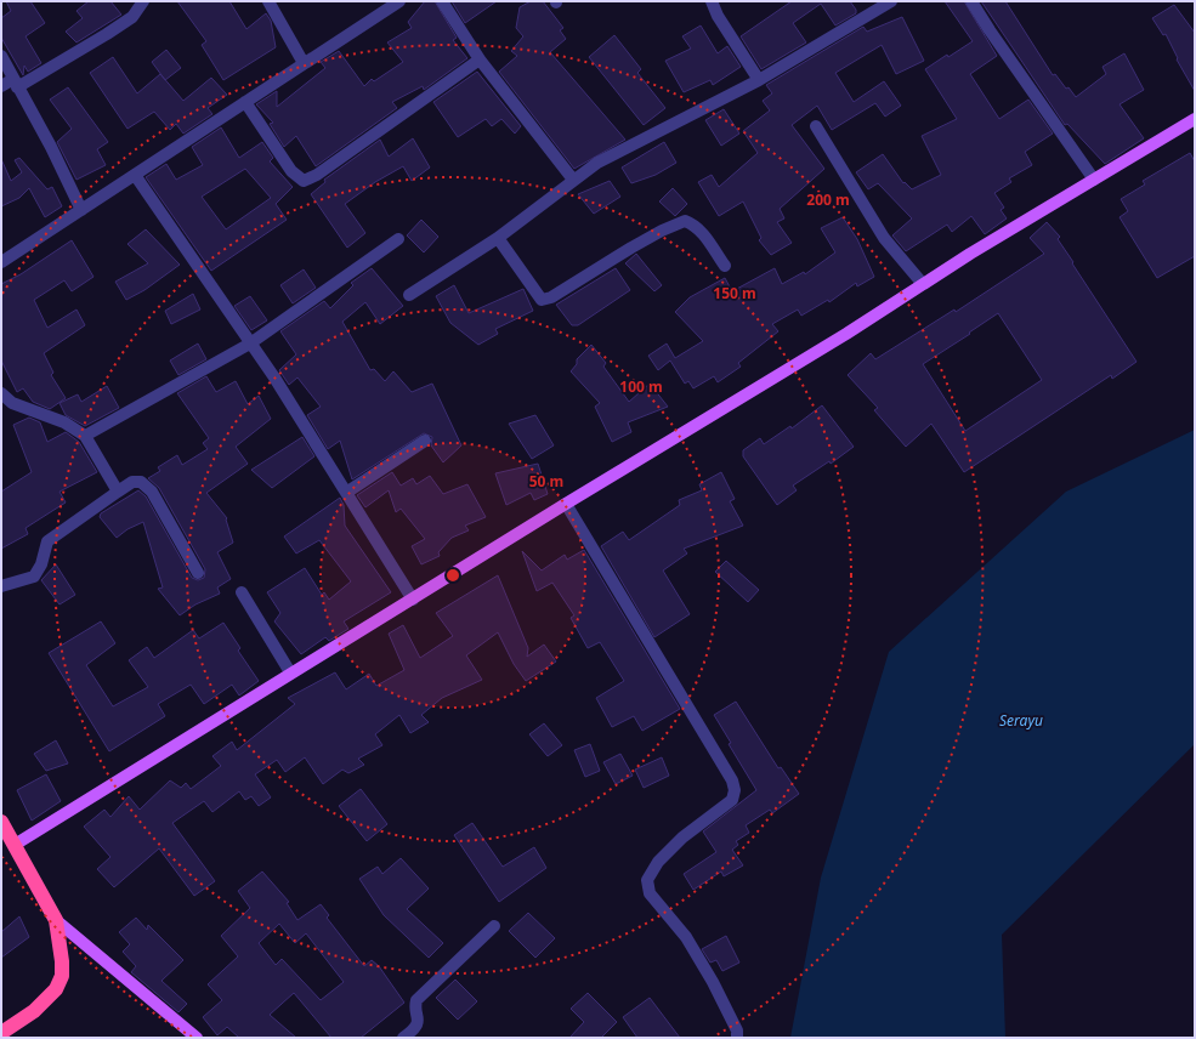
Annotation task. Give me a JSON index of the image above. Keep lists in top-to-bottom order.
{
  "water": ["Serayu"],
  "rings": [
    "200 m",
    "150 m",
    "100 m",
    "50 m"
  ]
}
